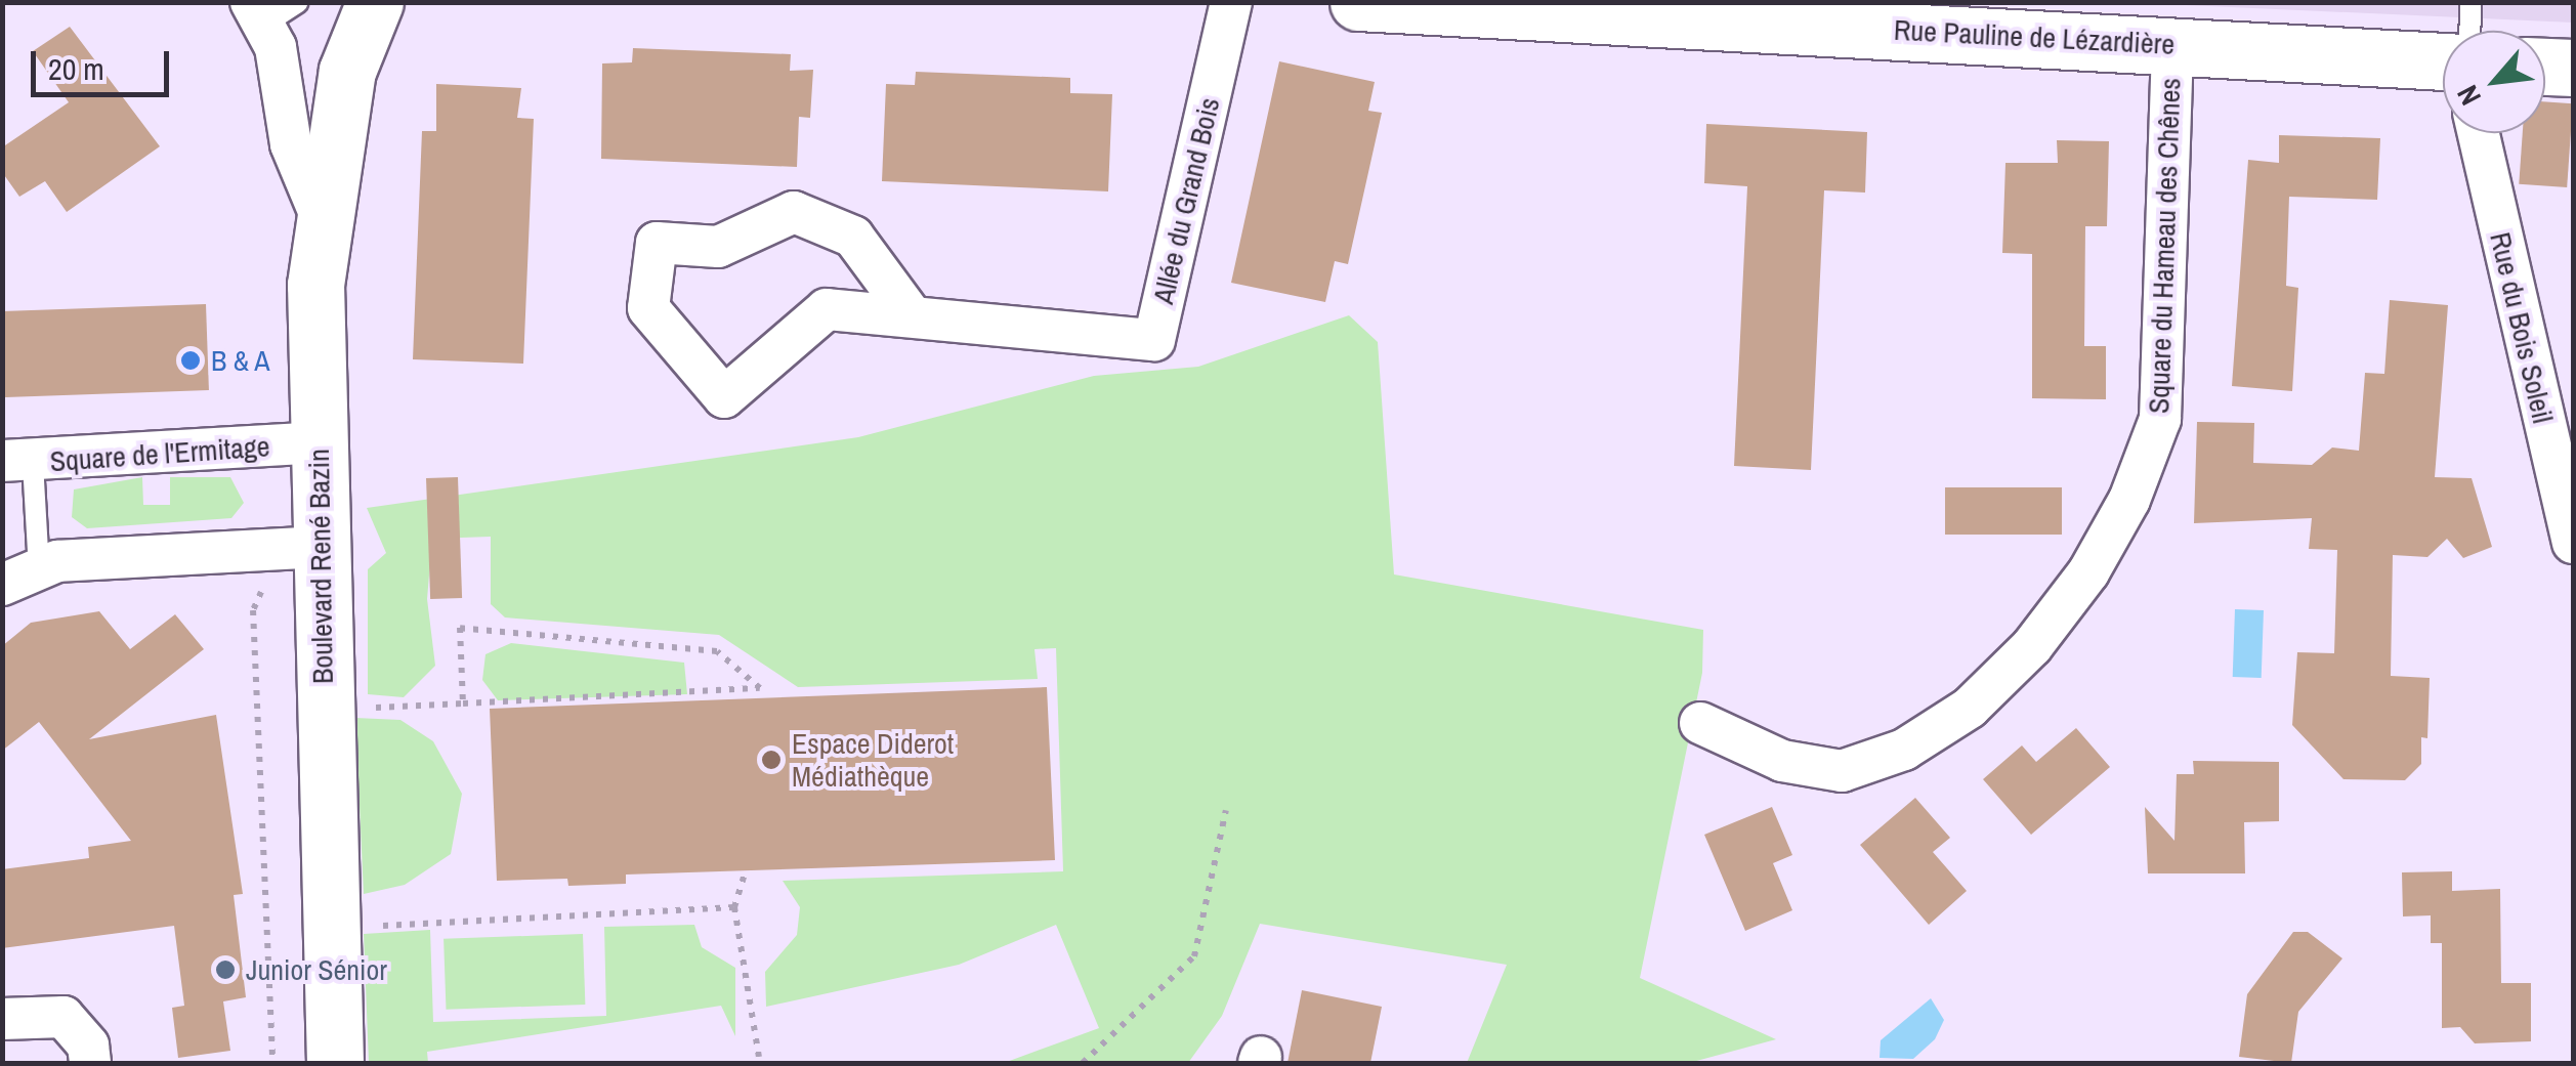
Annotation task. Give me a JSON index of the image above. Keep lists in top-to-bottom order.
{
  "streets": {
    "main road": ["Rue Pauline de Lézardière", "Boulevard René Bazin"],
    "street": [
      "Allée du Grand Bois",
      "Square du Hameau des Chênes",
      "Rue du Bois Soleil",
      "Square de l'Ermitage"
    ]
  },
  "crossings": [
    ["Rue Pauline de Lézardière", "Square du Hameau des Chênes"],
    ["Square de l'Ermitage", "Boulevard René Bazin"]
  ],
  "places": ["B & A", "Espace Diderot Médiathèque", "Junior Sénior"],
  "scale_bar": "20 m",
  "north": "bottom left"
}
